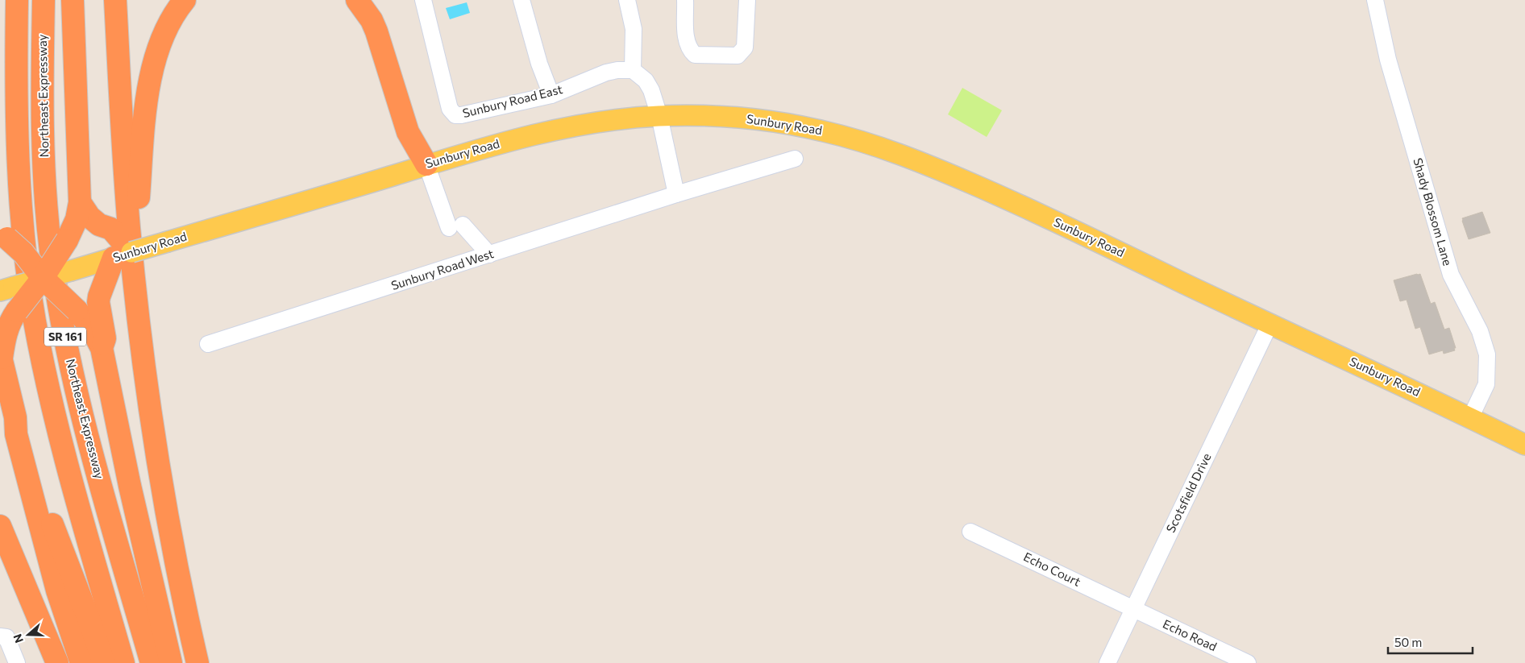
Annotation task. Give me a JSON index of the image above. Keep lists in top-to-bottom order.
{
  "streets": {
    "highway": ["Northeast Expressway", "SR 161"],
    "main road": ["Sunbury Road"],
    "street": [
      "Sunbury Road East",
      "Shady Blossom Lane",
      "Sunbury Road West",
      "Scotsfield Drive",
      "Echo Court",
      "Echo Road"
    ]
  },
  "crossings": [
    ["Sunbury Road", "Shady Blossom Lane"],
    ["Sunbury Road", "Scotsfield Drive"],
    ["Scotsfield Drive", "Echo Court"],
    ["Scotsfield Drive", "Echo Road"],
    ["Echo Court", "Echo Road"]
  ],
  "scale_bar": "50 m",
  "north": "left"
}
